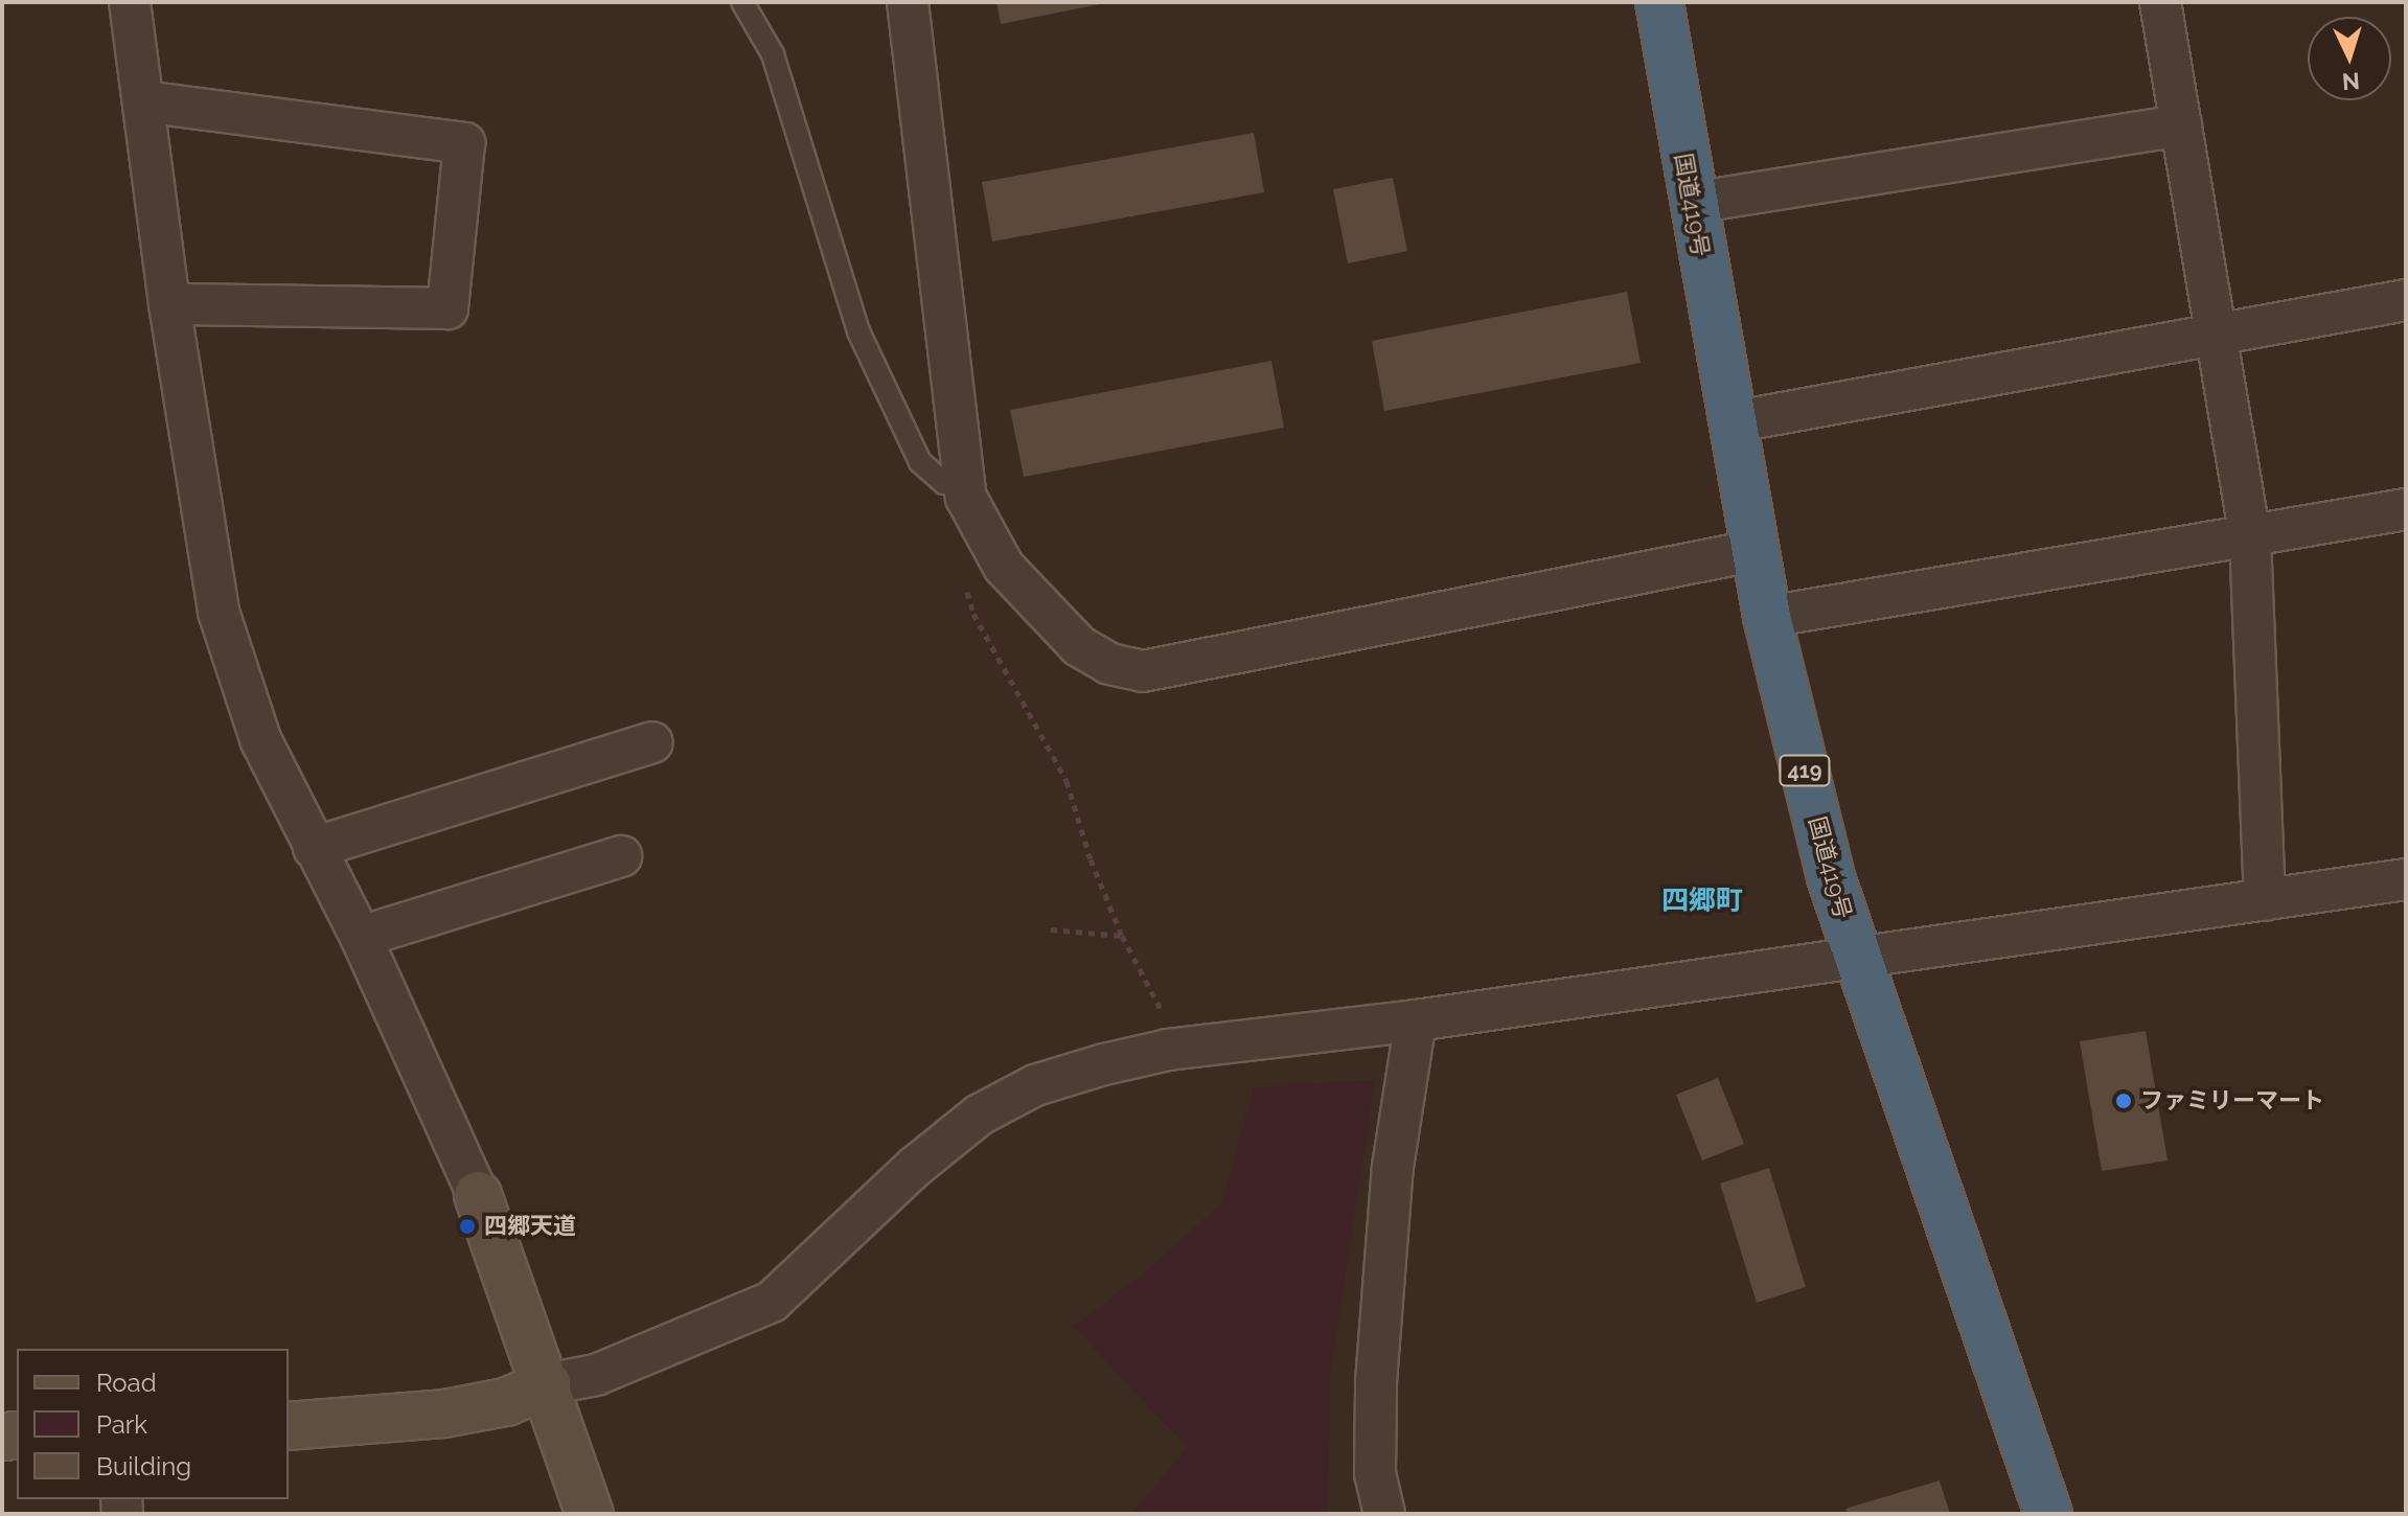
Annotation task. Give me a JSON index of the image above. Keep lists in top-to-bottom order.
{
  "streets": {
    "highway": ["国道419号", "419"]
  },
  "districts": ["四郷町"],
  "places": ["ファミリーマート", "四郷天道"],
  "legend": ["Road", "Park", "Building"],
  "north": "bottom"
}
